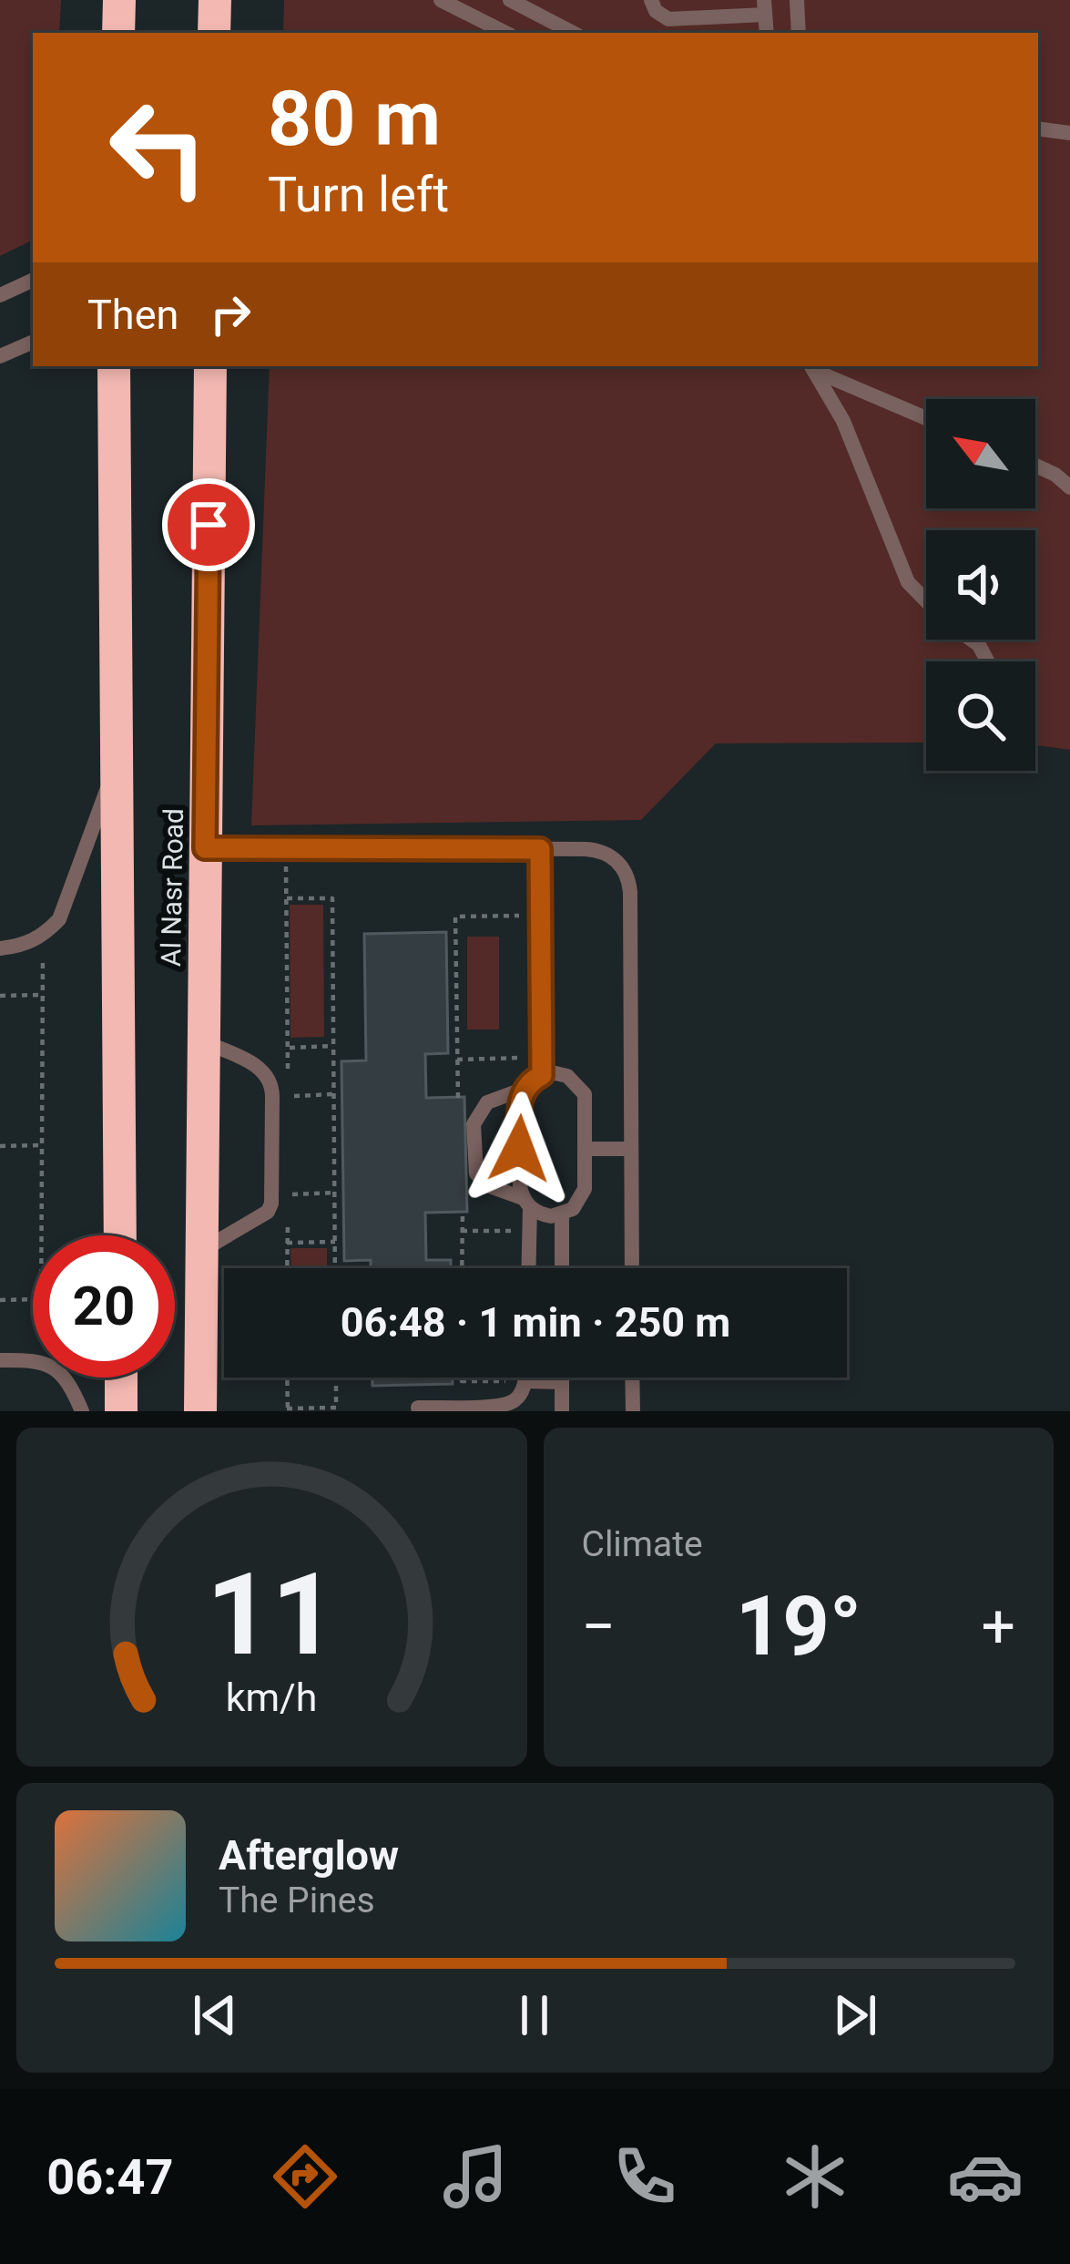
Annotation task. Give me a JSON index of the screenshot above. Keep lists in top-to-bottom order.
{
  "streets": {
    "highway": ["Al Nasr Road"]
  },
  "north": "top left",
  "page": {
    "turn": ["80 m", "Turn left"],
    "then": "Then",
    "limit": "20",
    "trip": "06:48 · 1 min · 250 m",
    "tile": "Climate",
    "heat": ["−", "19°", "+"],
    "song": ["Afterglow", "The Pines"],
    "tabs": "06:47",
    "gauge": ["11", "km/h"]
  }
}
